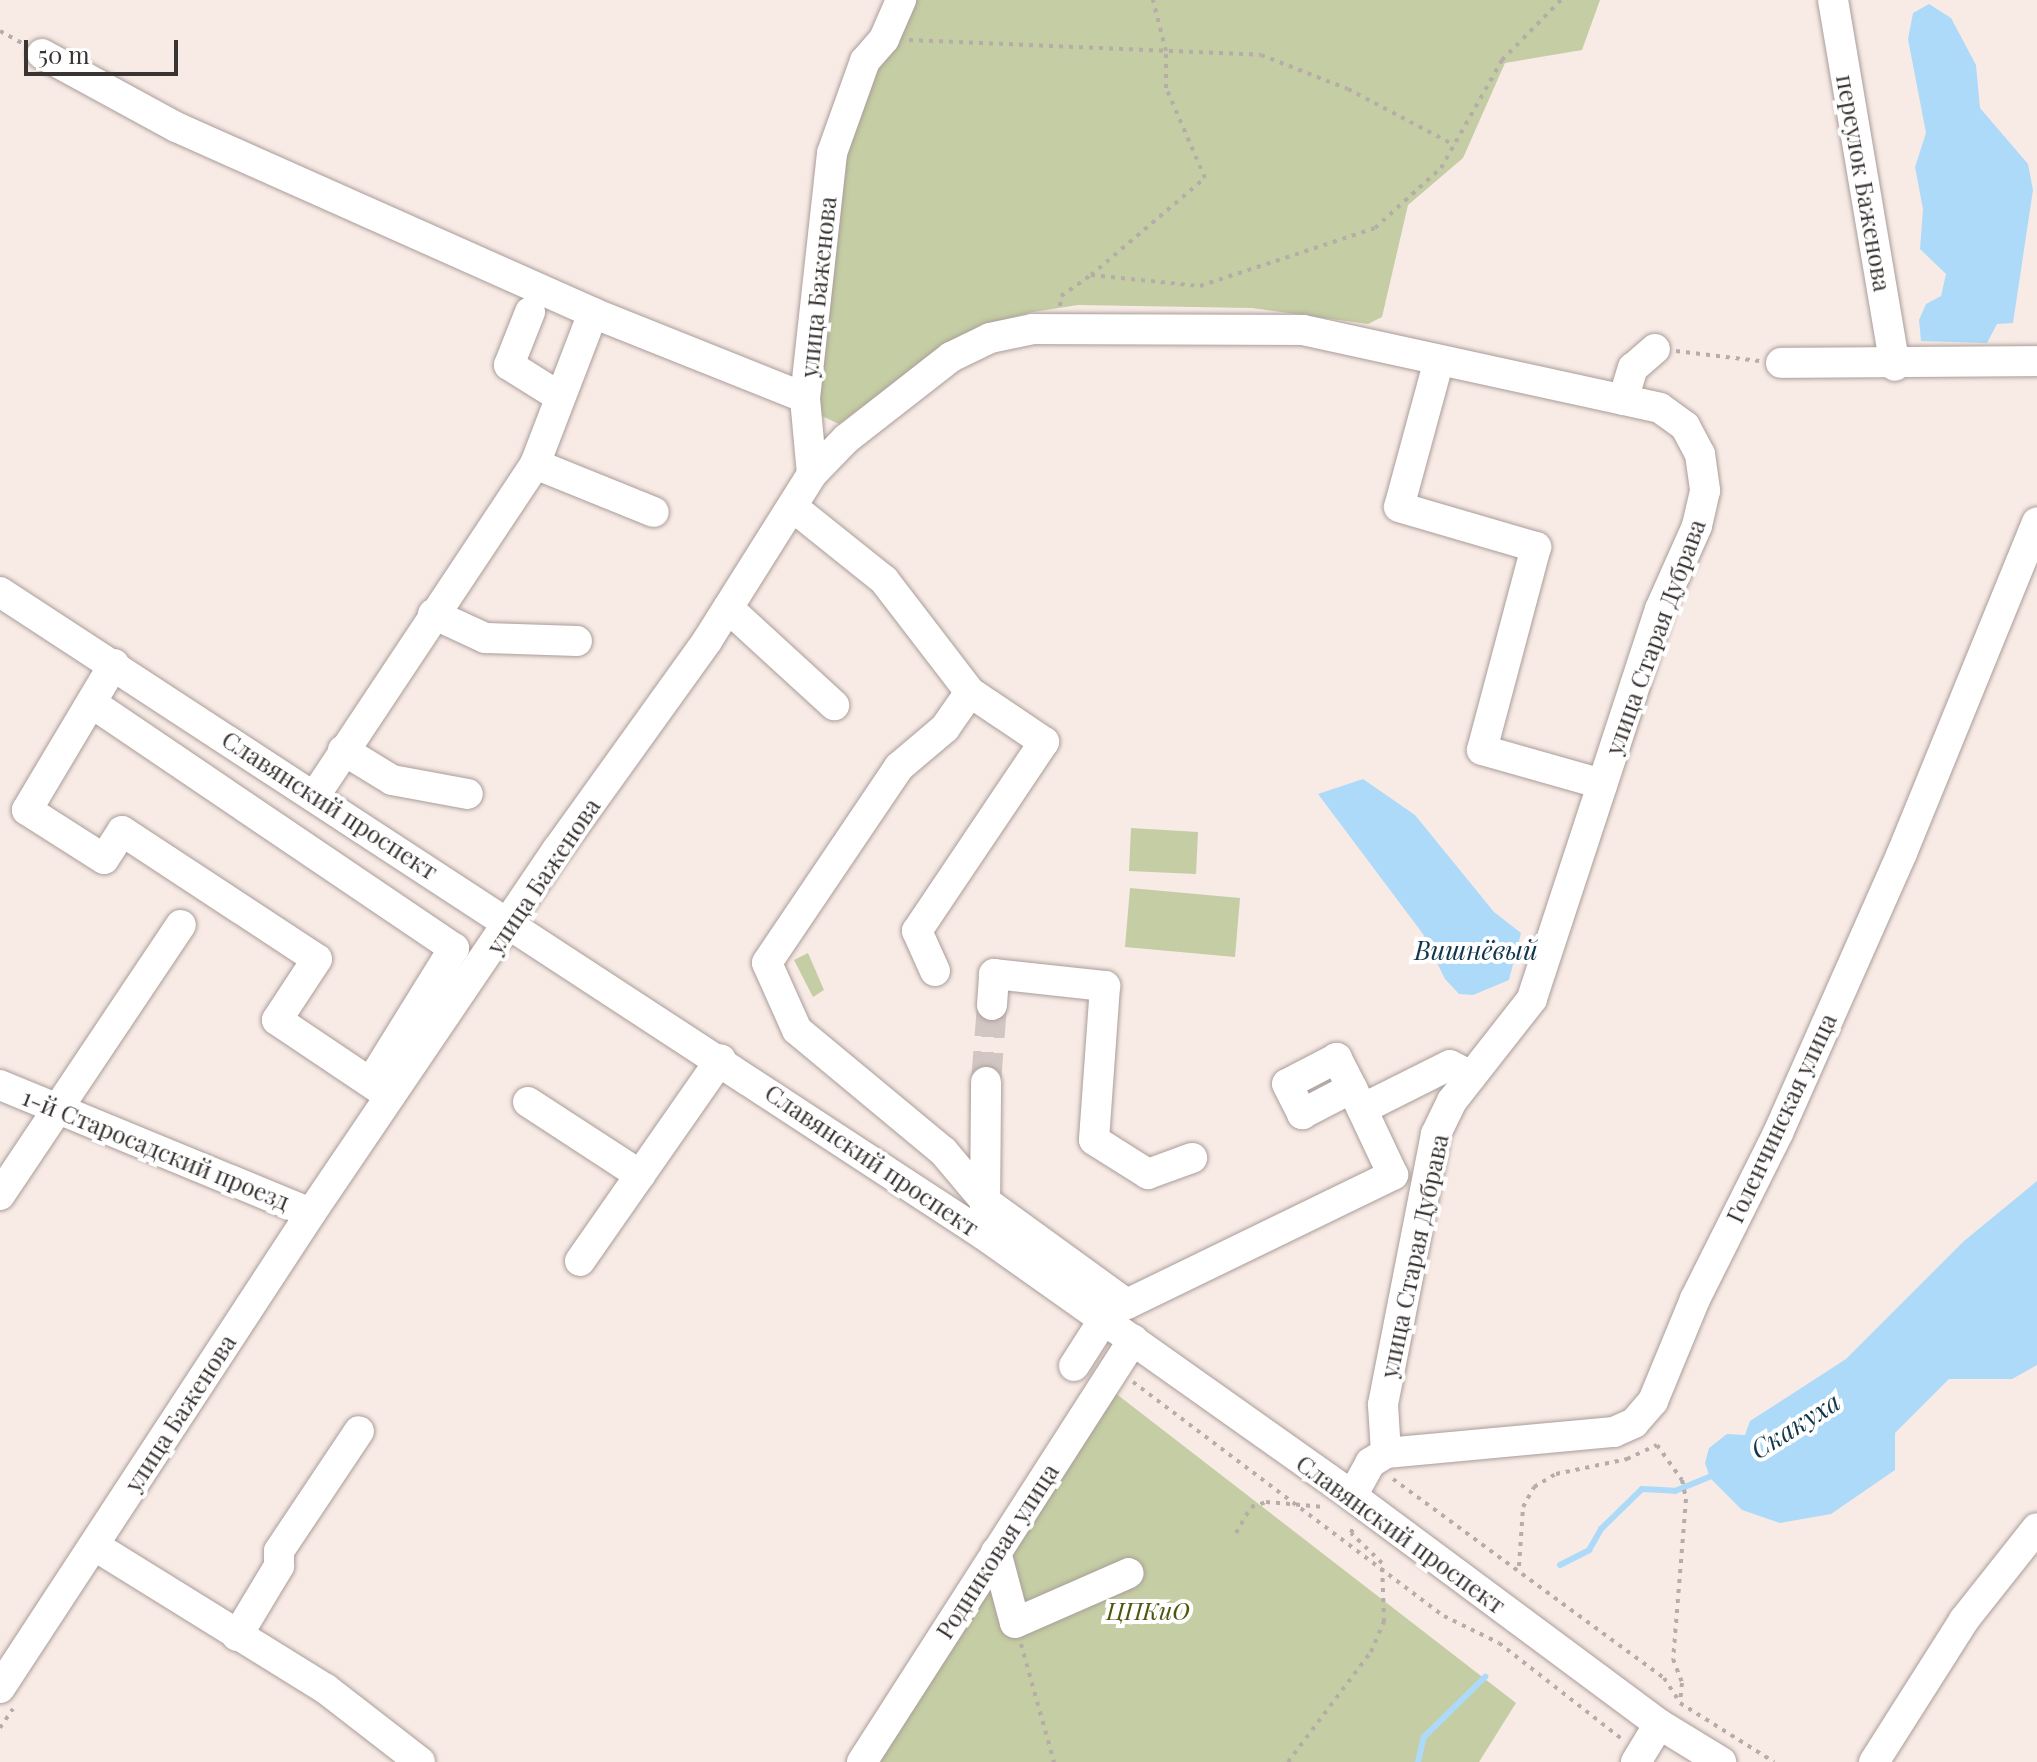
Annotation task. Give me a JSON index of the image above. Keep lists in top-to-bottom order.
{
  "streets": {
    "street": [
      "переулок Баженова",
      "улица Баженова",
      "улица Старая Дубрава",
      "Славянский проспект",
      "Голенчинская улица",
      "1-й Старосадский проезд",
      "Родниковая улица"
    ]
  },
  "crossings": [
    ["улица Баженова", "улица Старая Дубрава"],
    ["улица Баженова", "Славянский проспект"],
    ["улица Баженова", "1-й Старосадский проезд"],
    ["Славянский проспект", "Родниковая улица"]
  ],
  "water": ["Вишнёвый", "Скакуха"],
  "parks": ["ЦПКиО"],
  "scale_bar": "50 m"
}
